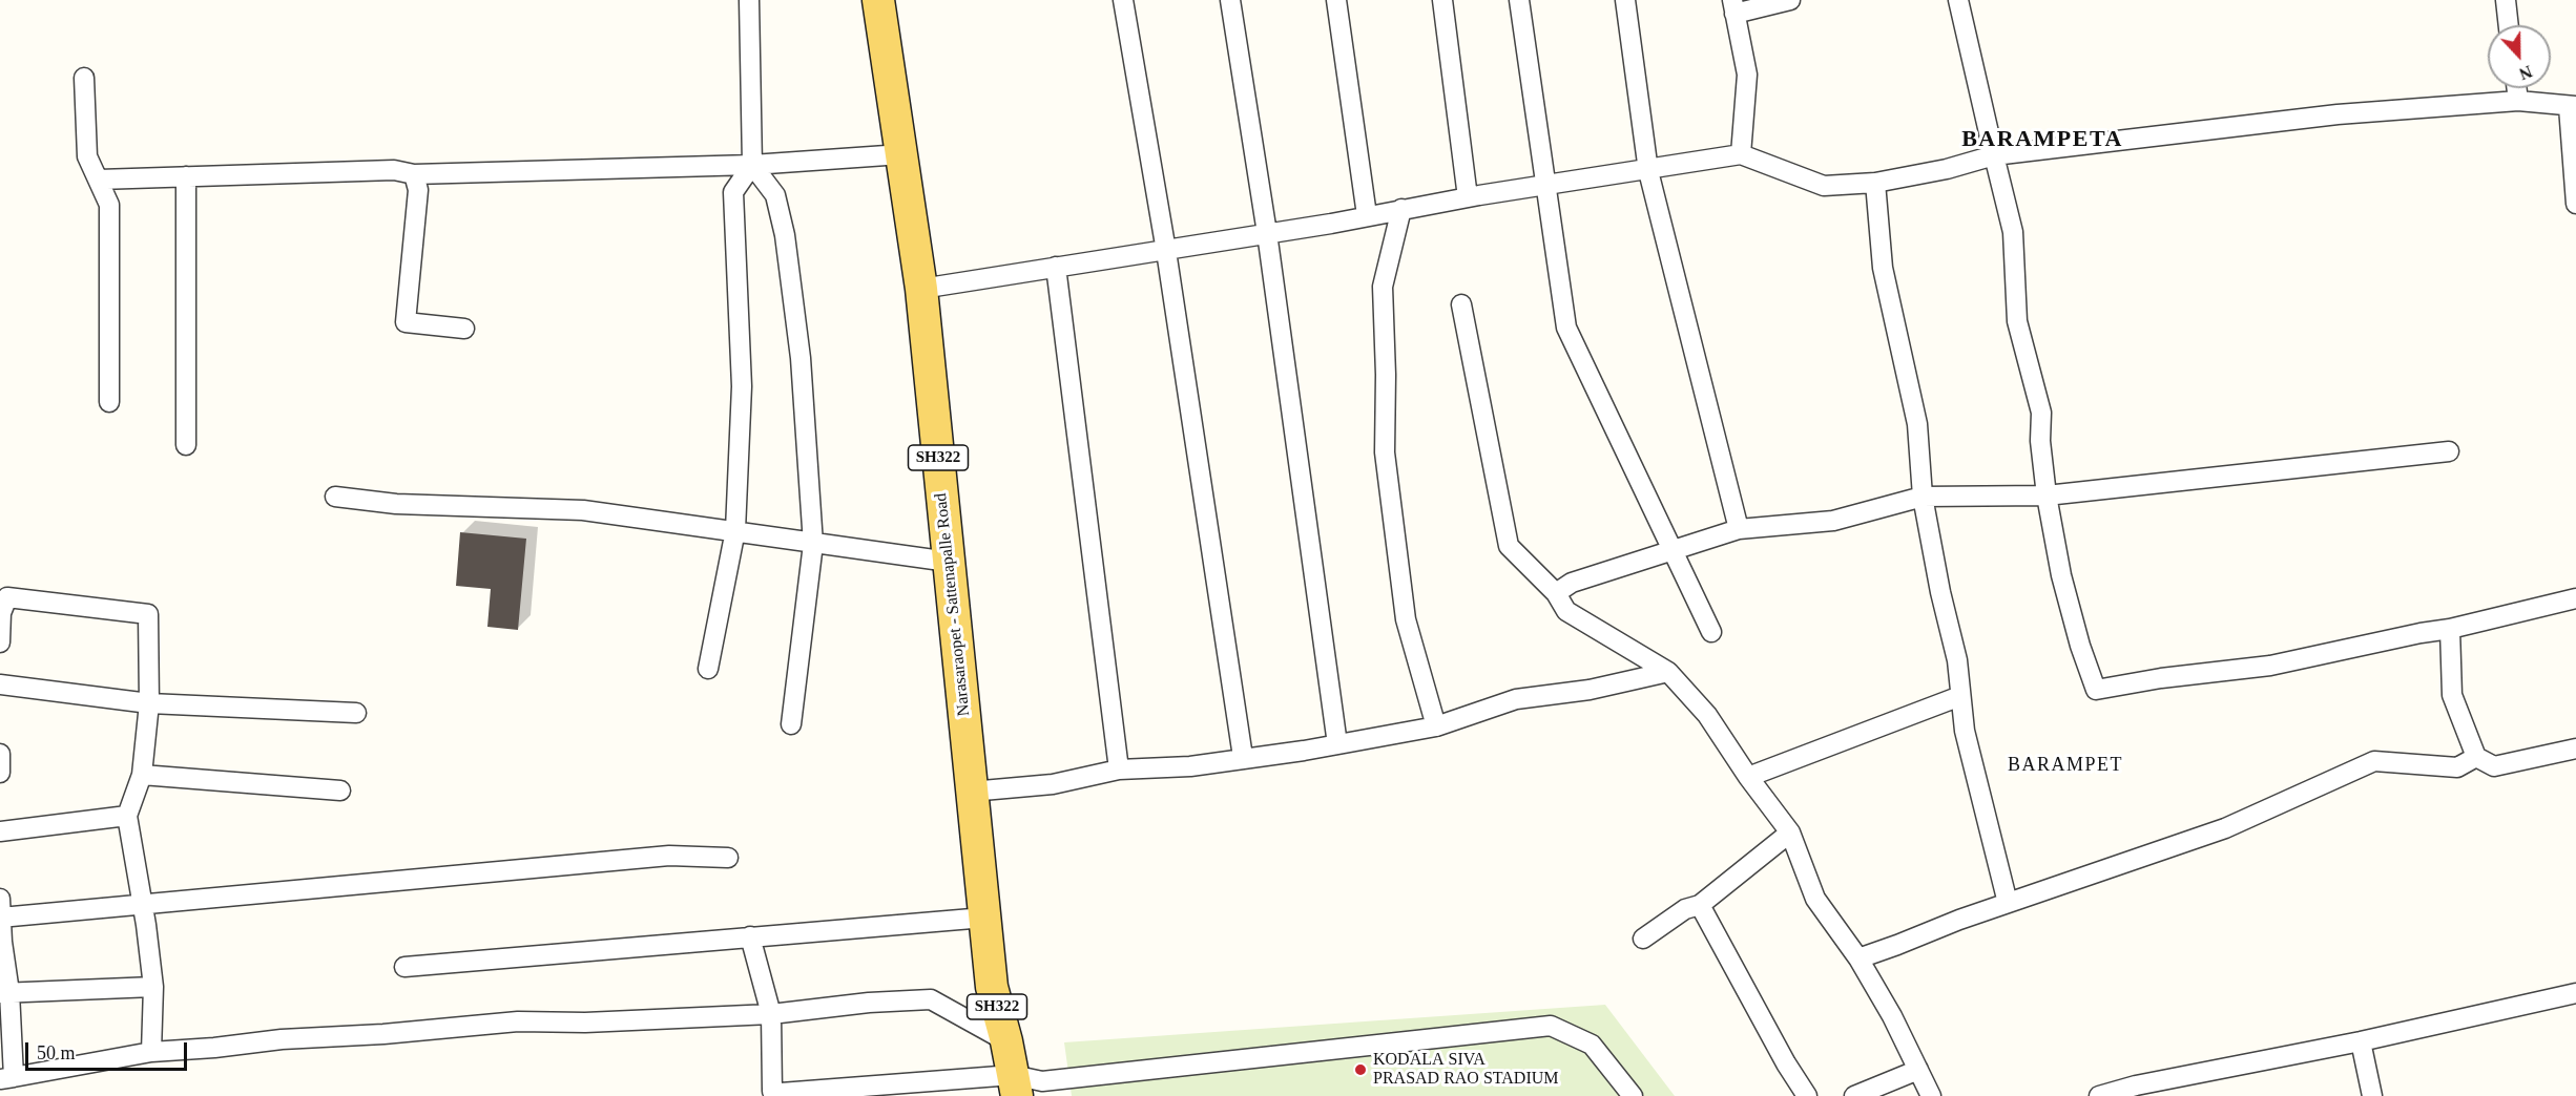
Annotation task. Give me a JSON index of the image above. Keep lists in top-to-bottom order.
{
  "streets": {
    "main road": ["SH322", "Narasaraopet - Sattenapalle Road"]
  },
  "districts": ["BARAMPETA", "BARAMPET"],
  "places": ["KODALA SIVA PRASAD RAO STADIUM"],
  "scale_bar": "50 m",
  "north": "bottom"
}
